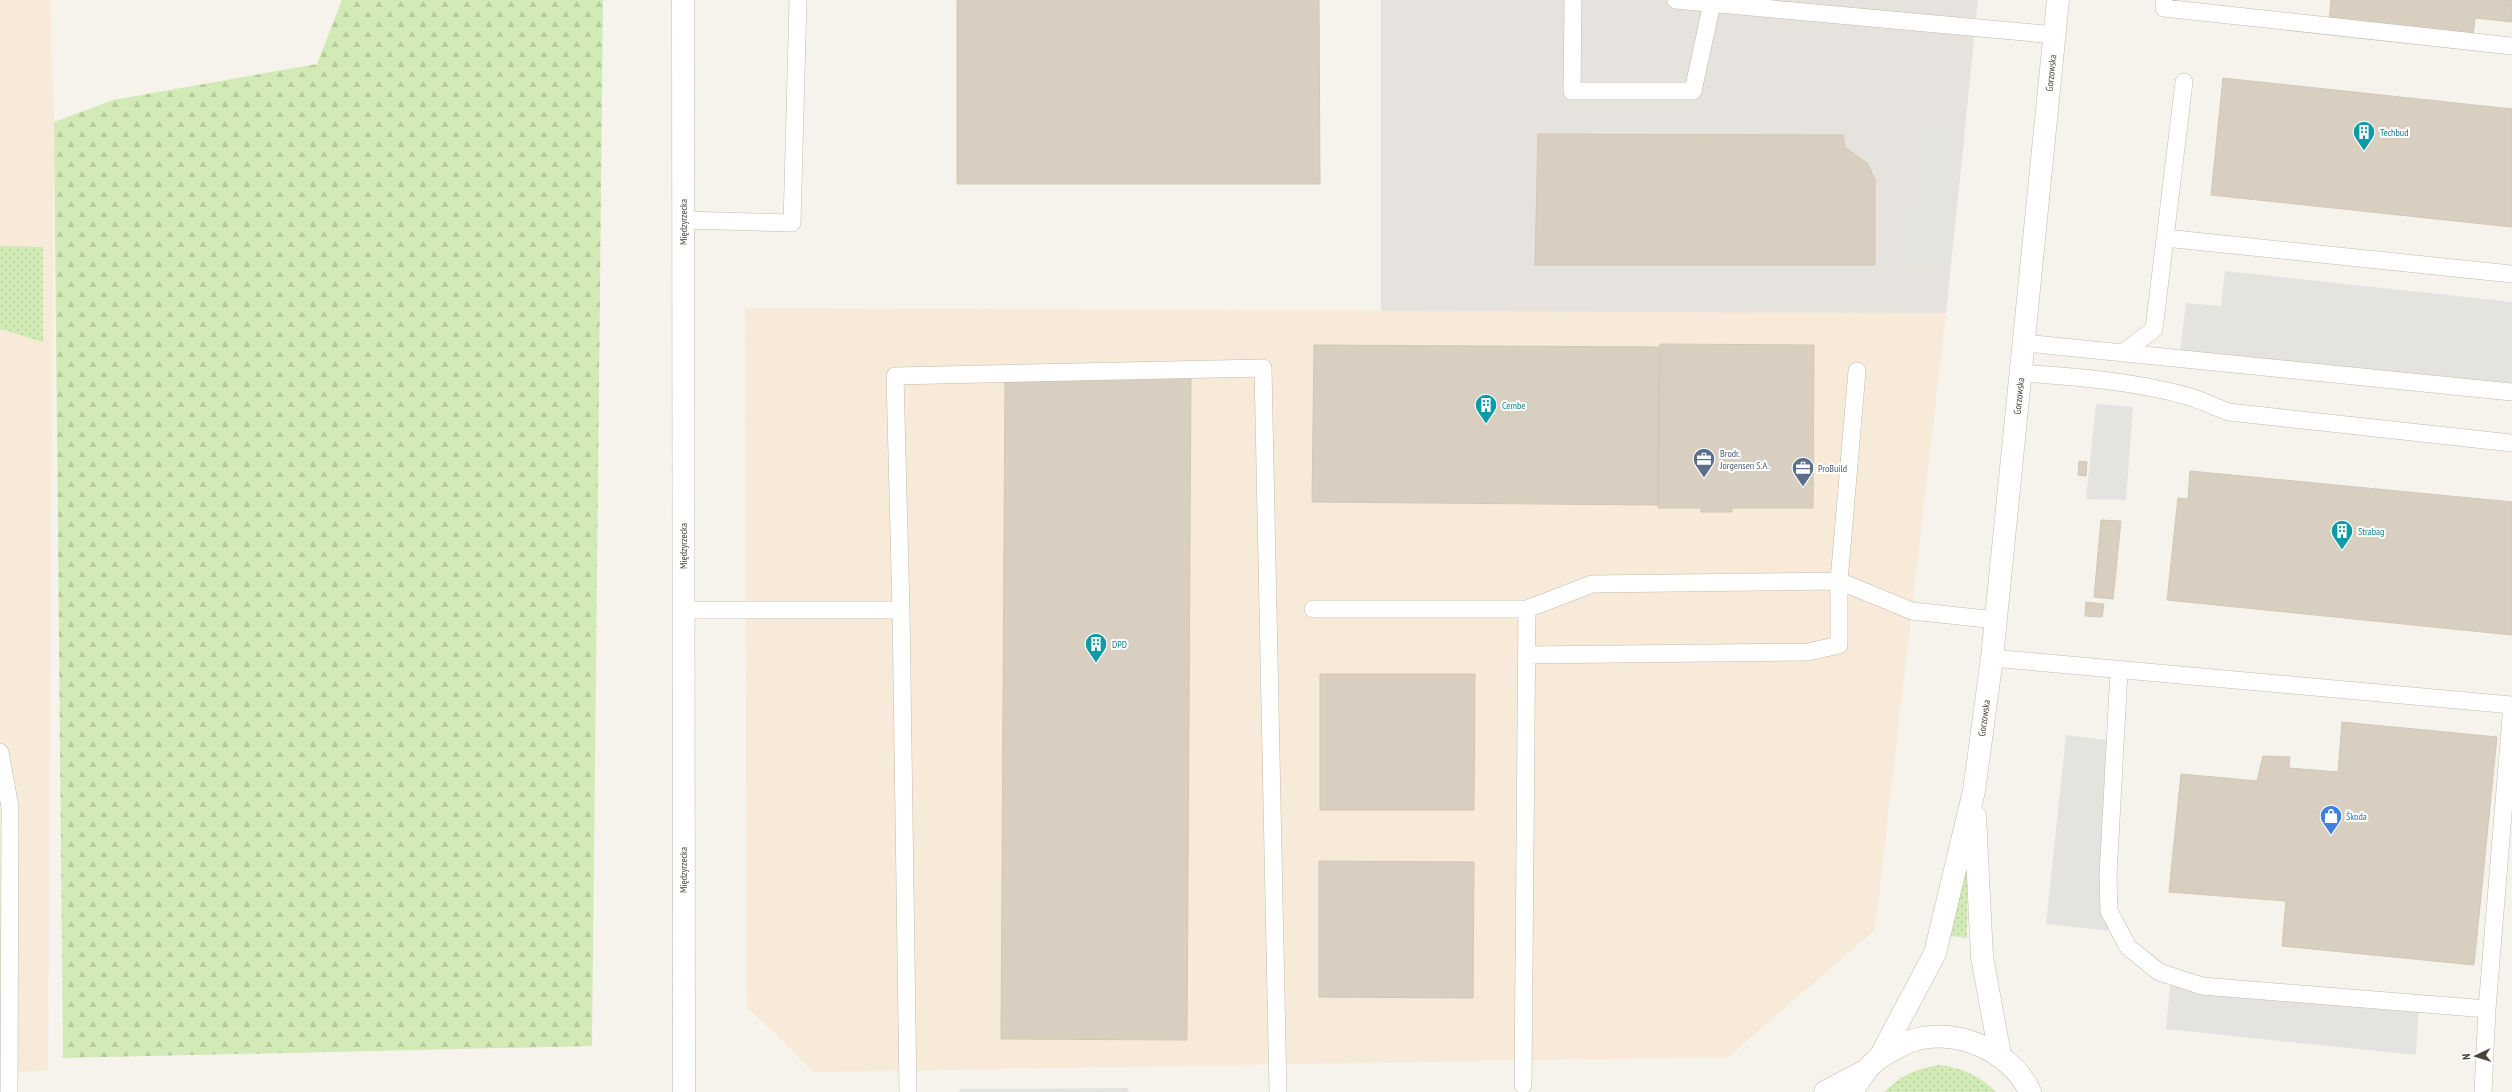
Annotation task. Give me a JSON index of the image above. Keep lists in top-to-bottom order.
{
  "streets": {
    "street": ["Gorzowska", "Międzyrzecka"]
  },
  "places": {
    "building": [
      "Techbud",
      "Cembe",
      "Strabag",
      "DPD"
    ],
    "office": ["Brodr. Jorgensen S.A.", "ProBuild"],
    "shop": ["Škoda"]
  },
  "north": "left"
}
